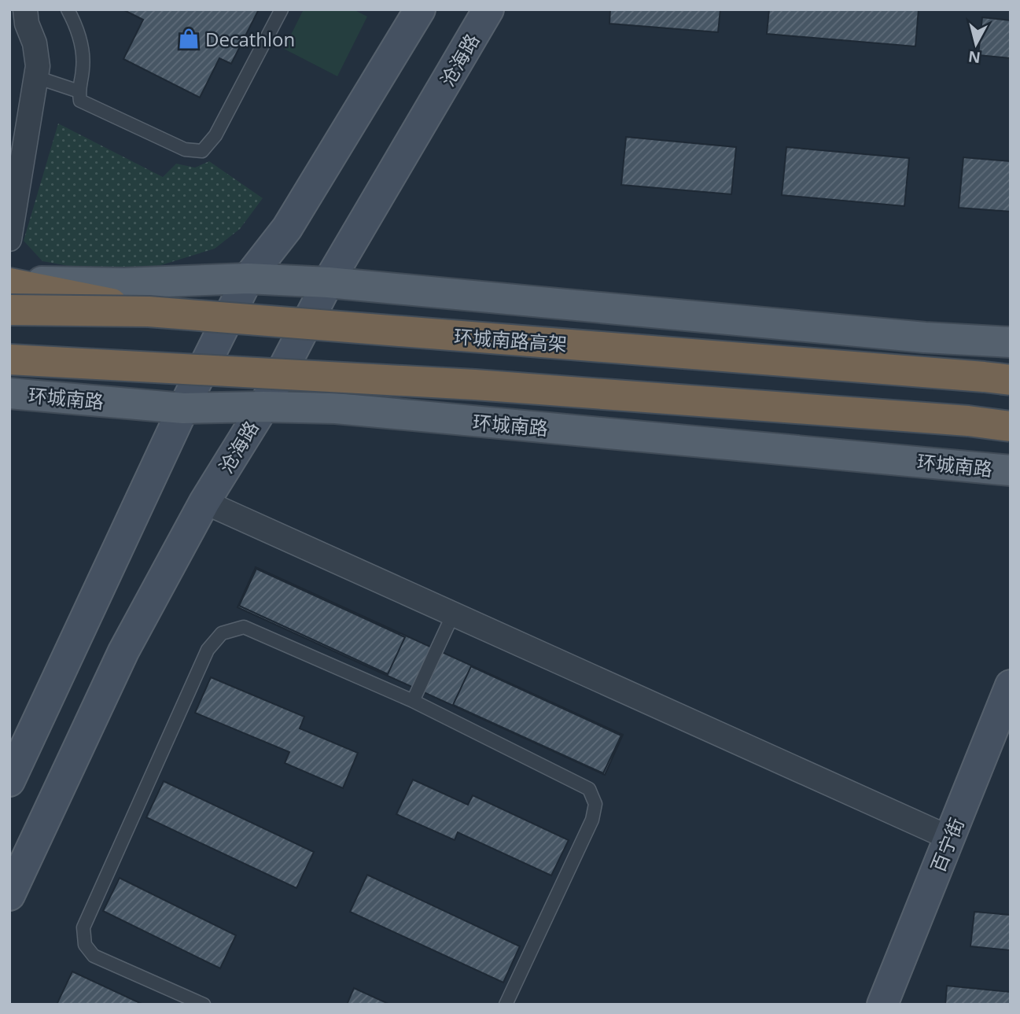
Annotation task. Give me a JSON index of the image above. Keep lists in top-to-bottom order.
{
  "streets": {
    "highway": ["环城南路高架"],
    "main road": ["沧海路", "环城南路", "百宁街"]
  },
  "crossings": [
    ["沧海路", "环城南路"]
  ],
  "places": {
    "shop": ["Decathlon"]
  },
  "north": "bottom"
}
